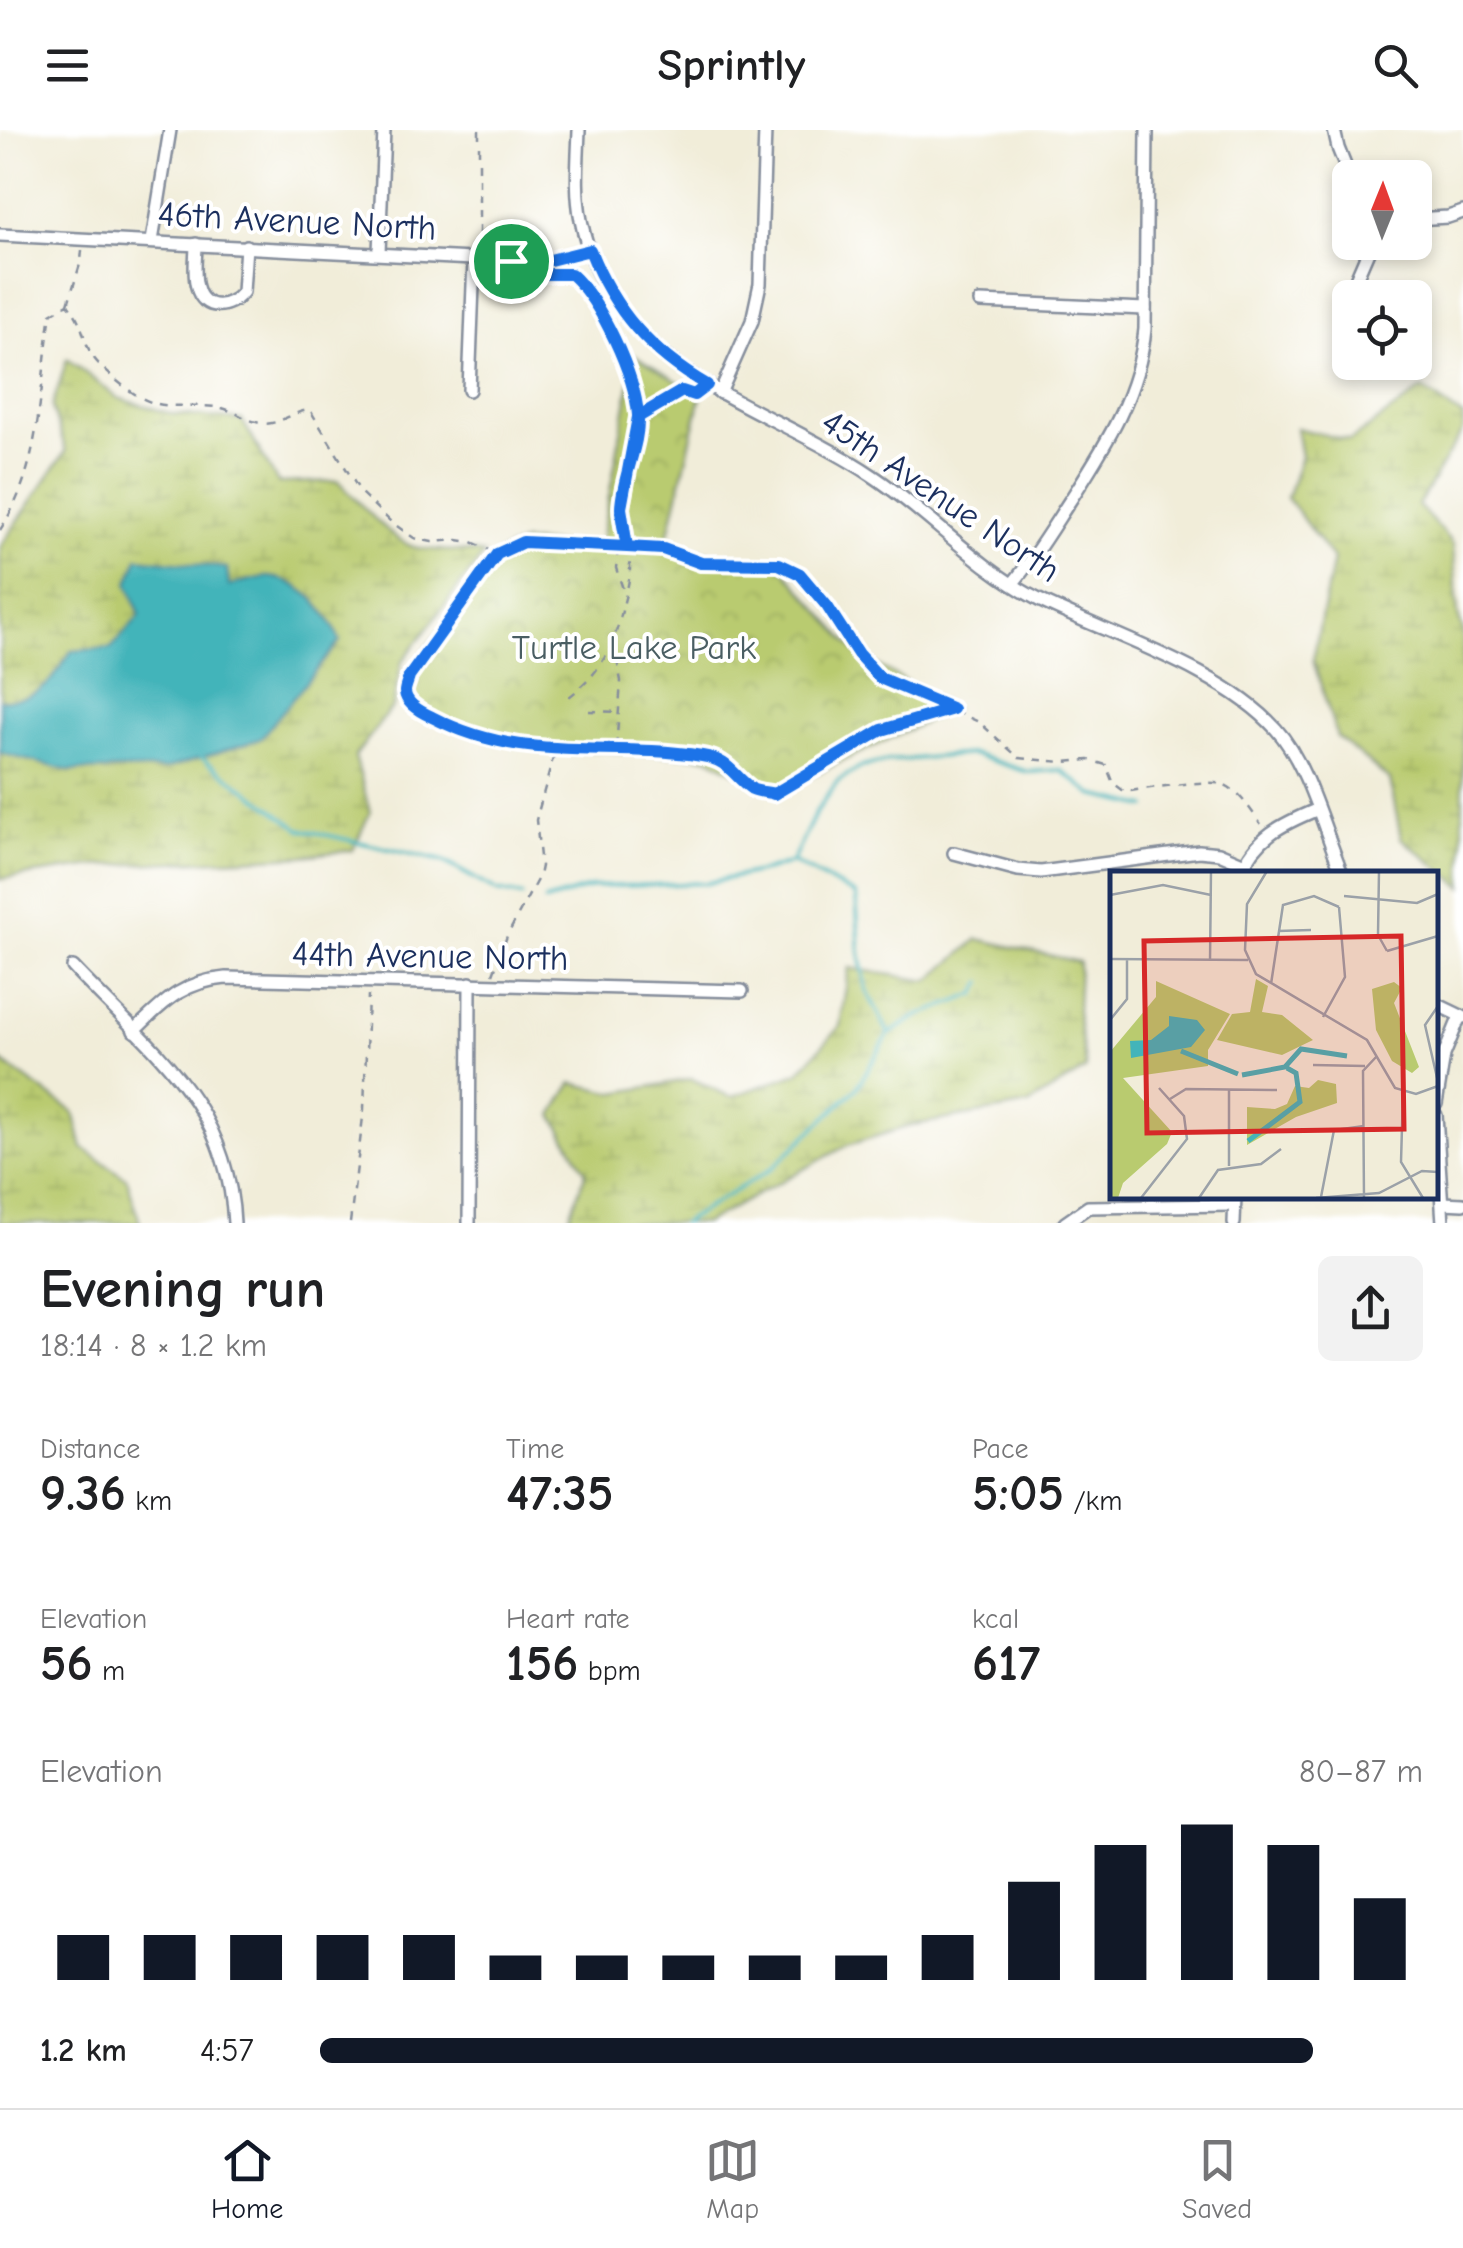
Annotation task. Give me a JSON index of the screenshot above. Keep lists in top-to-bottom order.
{
  "streets": {
    "street": ["46th Avenue North", "45th Avenue North", "44th Avenue North"]
  },
  "crossings": [
    ["46th Avenue North", "45th Avenue North"]
  ],
  "parks": ["Turtle Lake Park"],
  "north": "top",
  "page": {
    "header": "Sprintly",
    "heading": ["Evening run", "18:14 · 8 × 1.2 km"],
    "stats": [
      ["Distance", "9.36 km"],
      ["Time", "47:35"],
      ["Pace", "5:05 /km"],
      ["Elevation", "56 m"],
      ["Heart rate", "156 bpm"],
      ["kcal", "617"]
    ],
    "chart": ["Elevation", "80–87 m"],
    "list": [
      {
        "name": "1.2 km",
        "note": "4:57"
      }
    ],
    "tabs": ["Home", "Map", "Saved"]
  }
}
